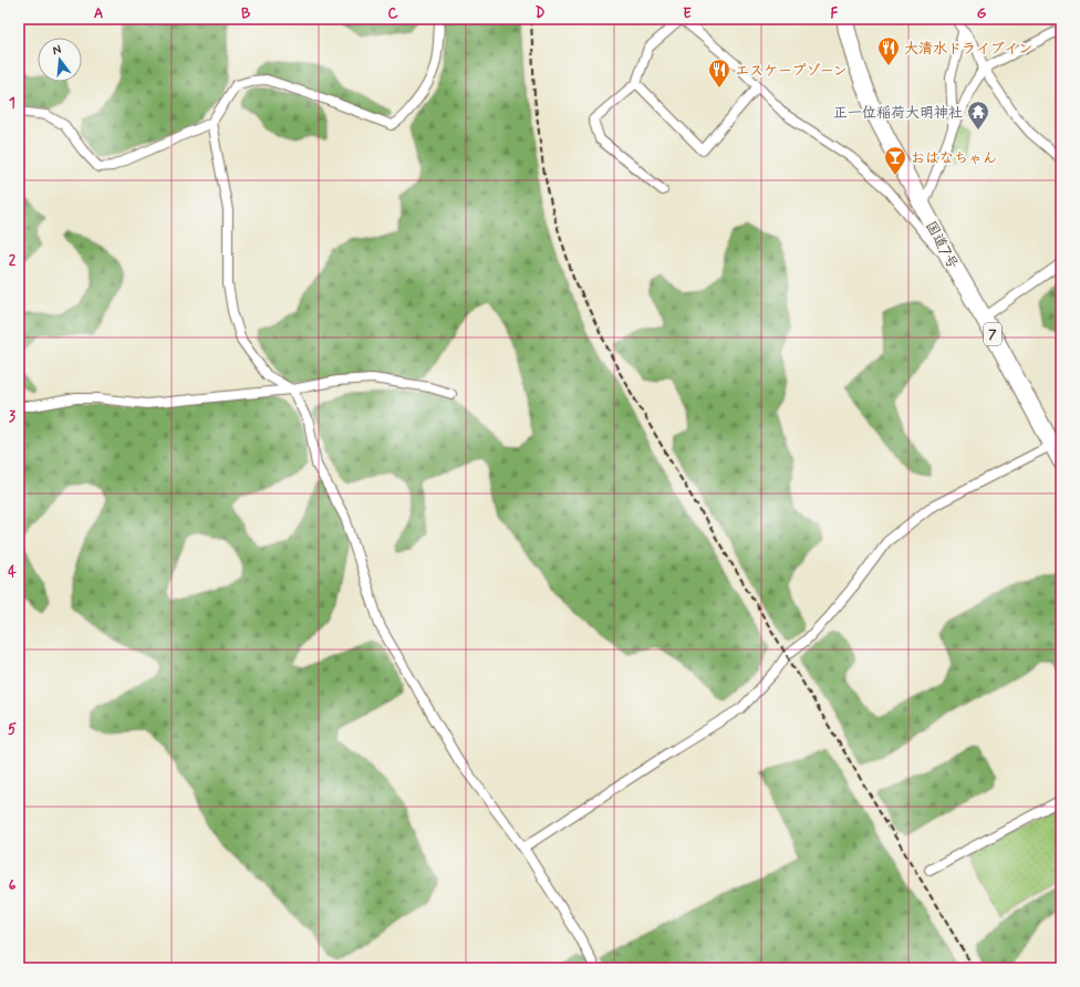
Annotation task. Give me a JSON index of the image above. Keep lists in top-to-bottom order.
{
  "streets": {
    "highway": ["国道7号", "7"]
  },
  "places": {
    "restaurant": ["大清水ドライブイン", "エスケープゾーン"],
    "temple": ["正一位稲荷大明神社"],
    "bar": ["おはなちゃん"]
  },
  "north": "top",
  "grid": {
    "columns": [
      "A",
      "B",
      "C",
      "D",
      "E",
      "F",
      "G"
    ],
    "rows": [
      "1",
      "2",
      "3",
      "4",
      "5",
      "6"
    ]
  }
}
